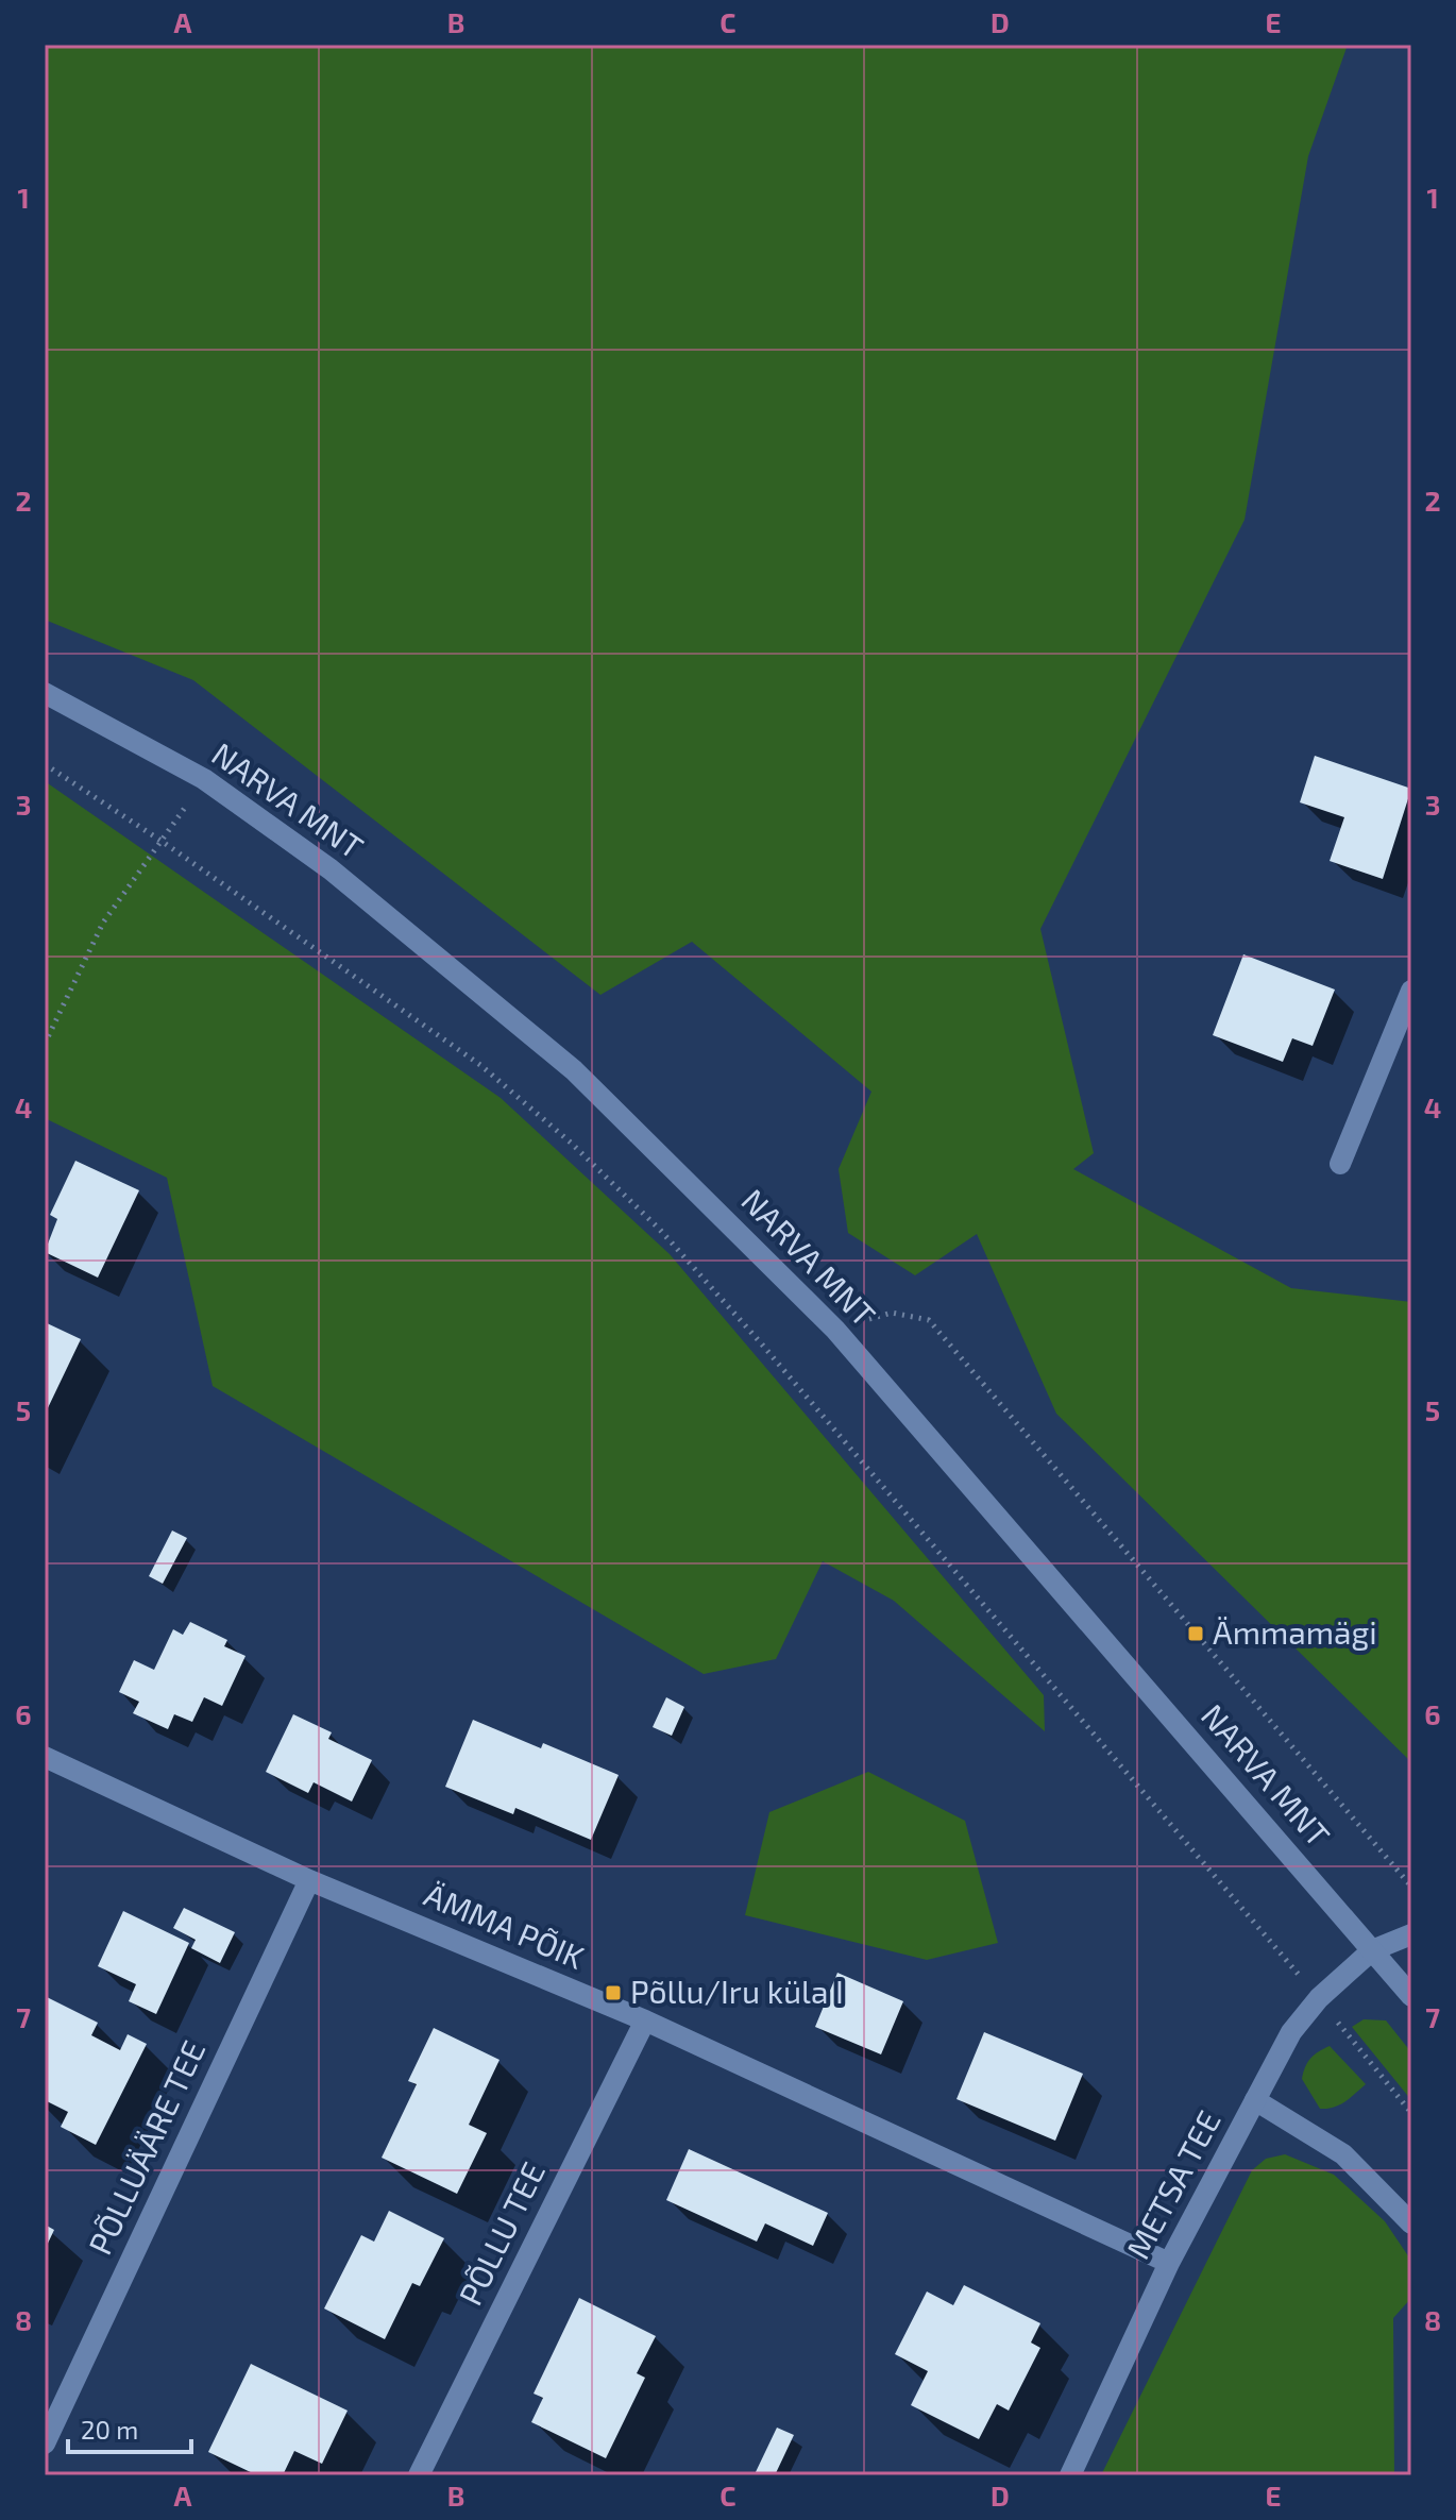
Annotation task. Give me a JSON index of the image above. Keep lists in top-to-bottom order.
{
  "streets": {
    "street": [
      "NARVA MNT",
      "ÄMMA PÕIK",
      "PÕLLUÄÄRE TEE",
      "METSA TEE",
      "PÕLLU TEE"
    ]
  },
  "crossings": [
    ["NARVA MNT", "METSA TEE"],
    ["ÄMMA PÕIK", "PÕLLUÄÄRE TEE"],
    ["ÄMMA PÕIK", "METSA TEE"],
    ["ÄMMA PÕIK", "PÕLLU TEE"]
  ],
  "places": {
    "transit": ["Ämmamägi", "Põllu/Iru küla I"]
  },
  "scale_bar": "20 m",
  "grid": {
    "columns": [
      "A",
      "B",
      "C",
      "D",
      "E"
    ],
    "rows": [
      "1",
      "2",
      "3",
      "4",
      "5",
      "6",
      "7",
      "8"
    ]
  }
}
